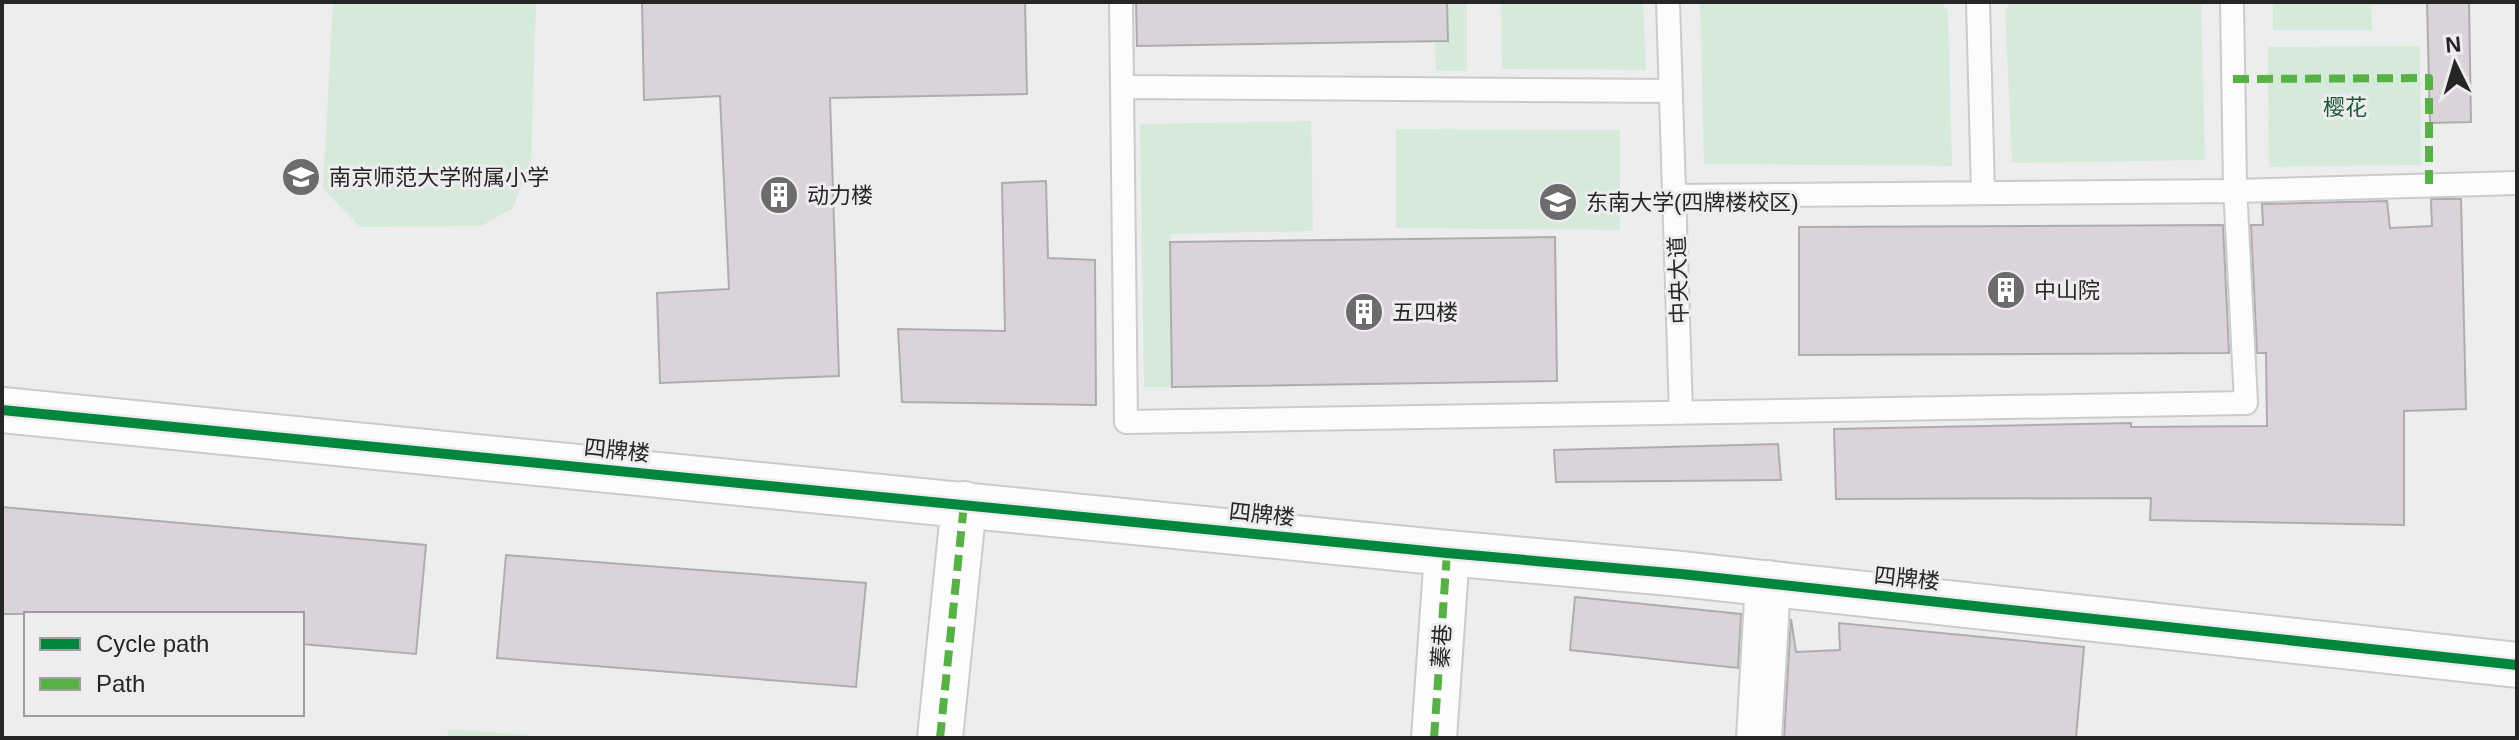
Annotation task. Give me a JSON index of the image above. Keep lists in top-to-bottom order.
{
  "streets": {
    "street": ["四牌楼", "蓁巷"],
    "lane": ["中央大道"]
  },
  "crossings": [
    ["四牌楼", "蓁巷"]
  ],
  "parks": ["樱花"],
  "places": {
    "school or university": ["南京师范大学附属小学", "东南大学(四牌楼校区)"],
    "building": ["动力楼", "中山院", "五四楼"]
  },
  "legend": ["Cycle path", "Path"],
  "north": "top"
}
